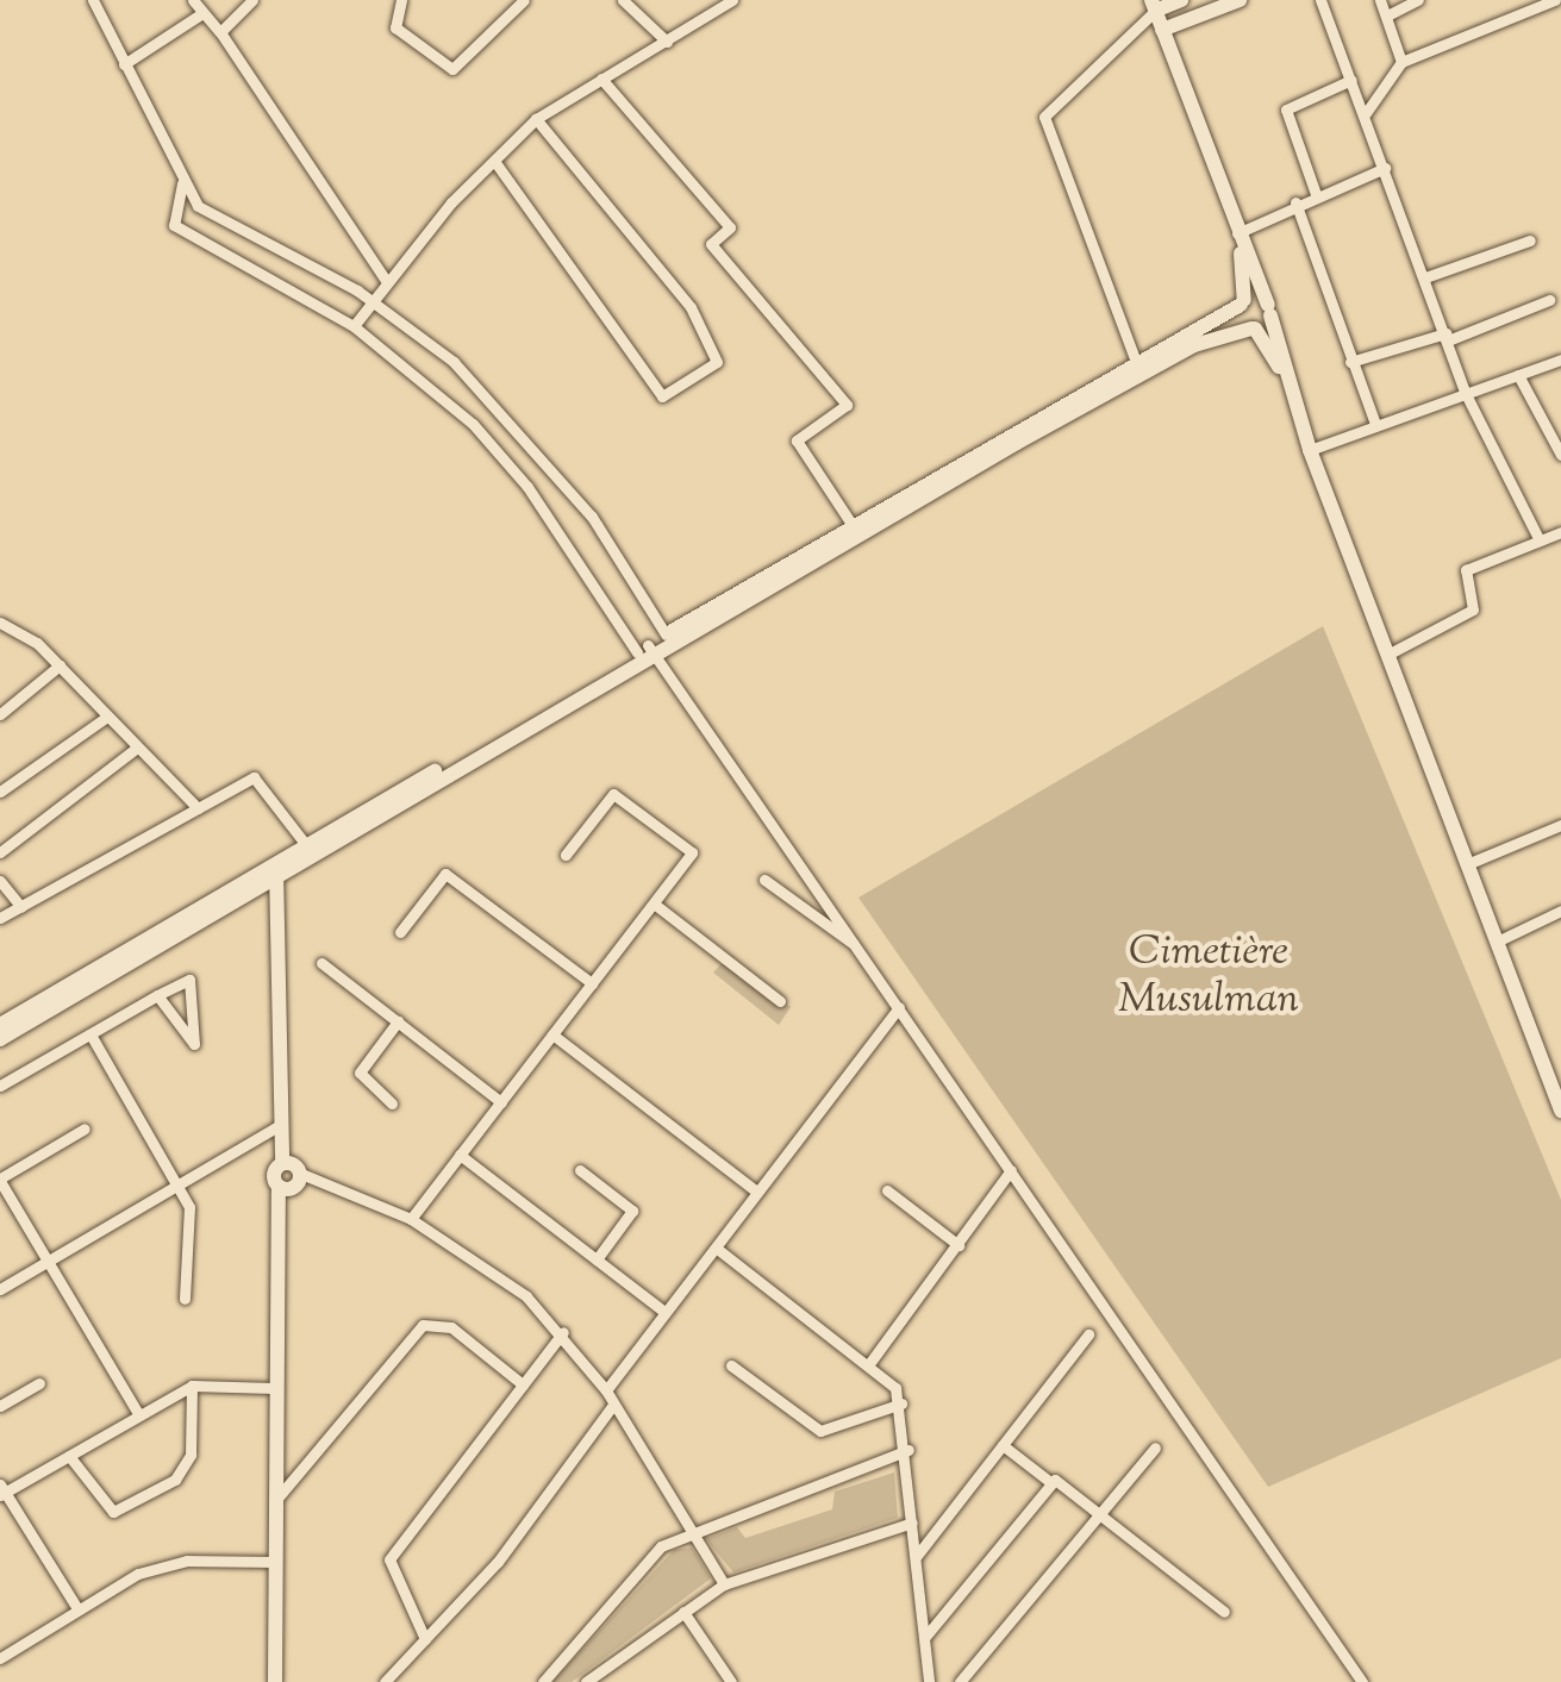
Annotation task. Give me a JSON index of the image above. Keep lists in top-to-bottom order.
{
  "parks": ["Cimetière Musulman"]
}
